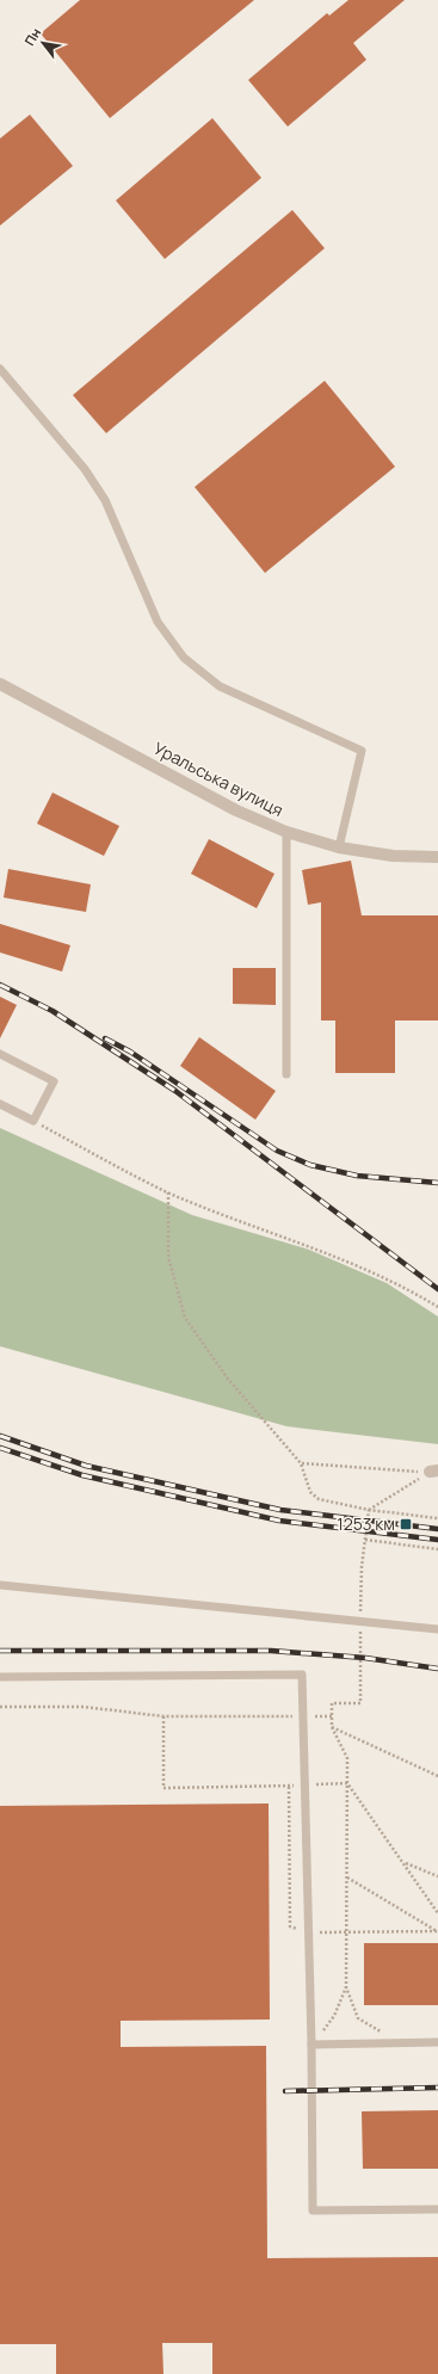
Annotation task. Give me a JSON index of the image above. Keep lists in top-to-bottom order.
{
  "streets": {
    "street": ["Уральська вулиця"]
  },
  "places": {
    "transit": ["1253 км"]
  },
  "north": "top left"
}
